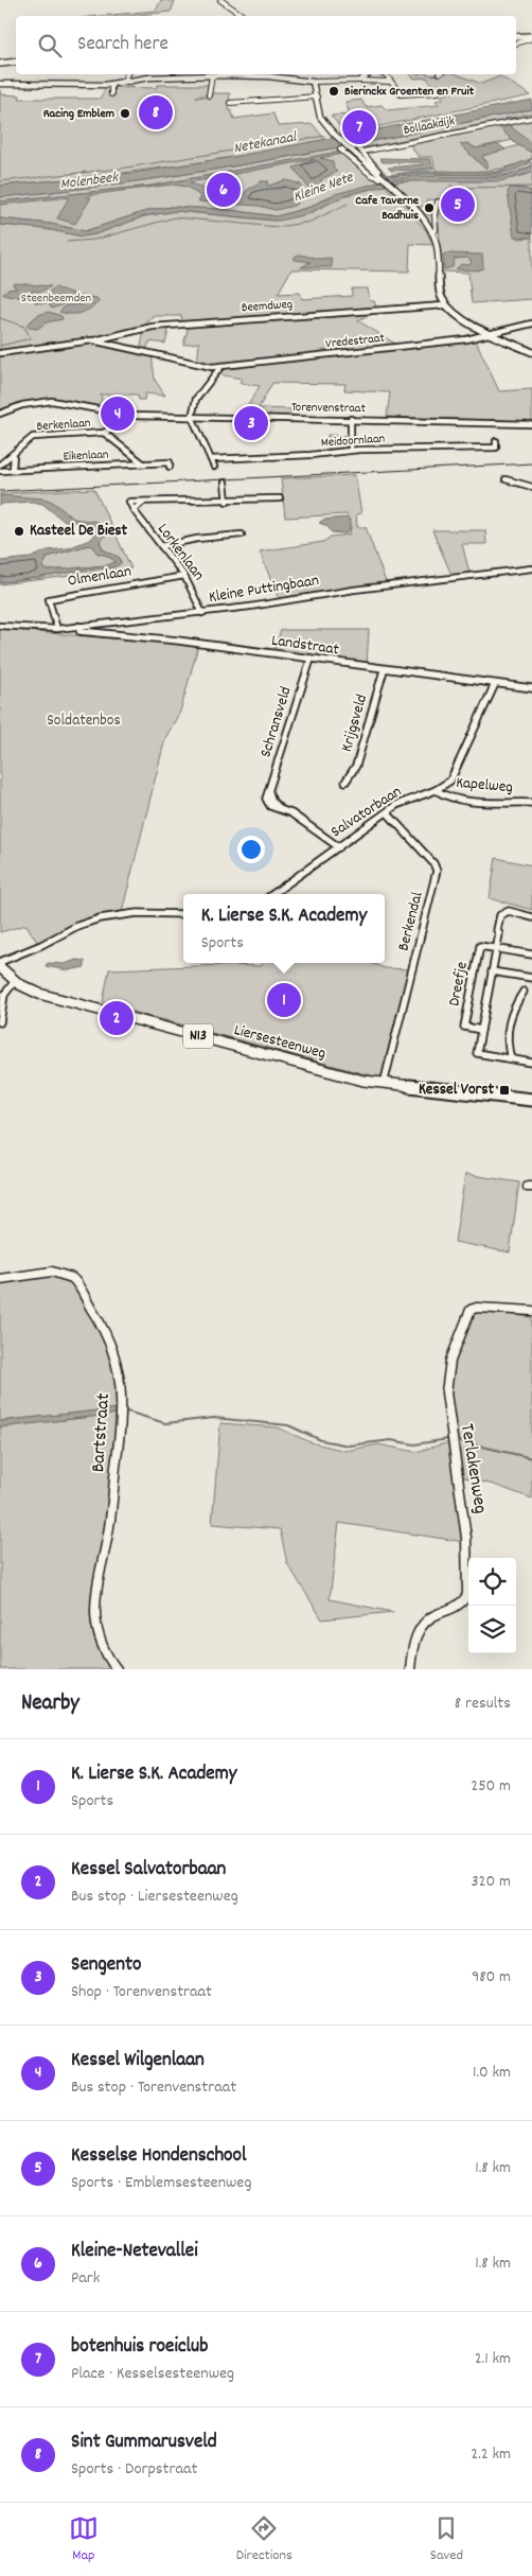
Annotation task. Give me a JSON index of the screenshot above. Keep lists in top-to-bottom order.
{
  "streets": {
    "main road": ["N13", "Liersesteenweg"],
    "street": [
      "Bollaakdijk",
      "Beemdweg",
      "Vredestraat",
      "Torenvenstraat",
      "Berkenlaan",
      "Meidoornlaan",
      "Eikenlaan",
      "Lorkenlaan",
      "Olmenlaan",
      "Kleine Puttingbaan",
      "Landstraat",
      "Schransveld",
      "Krijgsveld",
      "Kapelweg",
      "Salvatorbaan",
      "Berkendal",
      "Dreefje",
      "Bartstraat",
      "Terlakenweg"
    ]
  },
  "crossings": [
    ["Vredestraat", "Torenvenstraat"],
    ["Torenvenstraat", "Berkenlaan"],
    ["Lorkenlaan", "Olmenlaan"],
    ["Lorkenlaan", "Kleine Puttingbaan"],
    ["Olmenlaan", "Kleine Puttingbaan"],
    ["Kleine Puttingbaan", "Landstraat"],
    ["Landstraat", "Schransveld"],
    ["Landstraat", "Krijgsveld"],
    ["Landstraat", "Salvatorbaan"],
    ["Schransveld", "Salvatorbaan"],
    ["Kapelweg", "Salvatorbaan"],
    ["Salvatorbaan", "Berkendal"],
    ["Berkendal", "Liersesteenweg"]
  ],
  "water": ["Netekanaal", "Molenbeek", "Kleine Nete"],
  "parks": ["Steenbeemden", "Soldatenbos"],
  "places": {
    "other": [
      "Bierinckx Groenten en Fruit",
      "Racing Emblem",
      "Cafe Taverne Badhuis",
      "Kasteel De Biest"
    ],
    "transit": ["Kessel Vorst"]
  },
  "page": {
    "search": "Search here",
    "pins": [
      "8",
      "7",
      "6",
      "5",
      "4",
      "3",
      "1",
      "2"
    ],
    "popup": ["K. Lierse S.K. Academy", "Sports"],
    "heading": ["Nearby", "8 results"],
    "list": [
      {
        "mark": "1",
        "name": "K. Lierse S.K. Academy",
        "note": "Sports",
        "value": "250 m"
      },
      {
        "mark": "2",
        "name": "Kessel Salvatorbaan",
        "note": "Bus stop · Liersesteenweg",
        "value": "320 m"
      },
      {
        "mark": "3",
        "name": "Sengento",
        "note": "Shop · Torenvenstraat",
        "value": "980 m"
      },
      {
        "mark": "4",
        "name": "Kessel Wilgenlaan",
        "note": "Bus stop · Torenvenstraat",
        "value": "1.0 km"
      },
      {
        "mark": "5",
        "name": "Kesselse Hondenschool",
        "note": "Sports · Emblemsesteenweg",
        "value": "1.8 km"
      },
      {
        "mark": "6",
        "name": "Kleine-Netevallei",
        "note": "Park",
        "value": "1.8 km"
      },
      {
        "mark": "7",
        "name": "botenhuis roeiclub",
        "note": "Place · Kesselsesteenweg",
        "value": "2.1 km"
      },
      {
        "mark": "8",
        "name": "Sint Gummarusveld",
        "note": "Sports · Dorpstraat",
        "value": "2.2 km"
      }
    ],
    "nav": ["Map", "Directions", "Saved"]
  }
}
